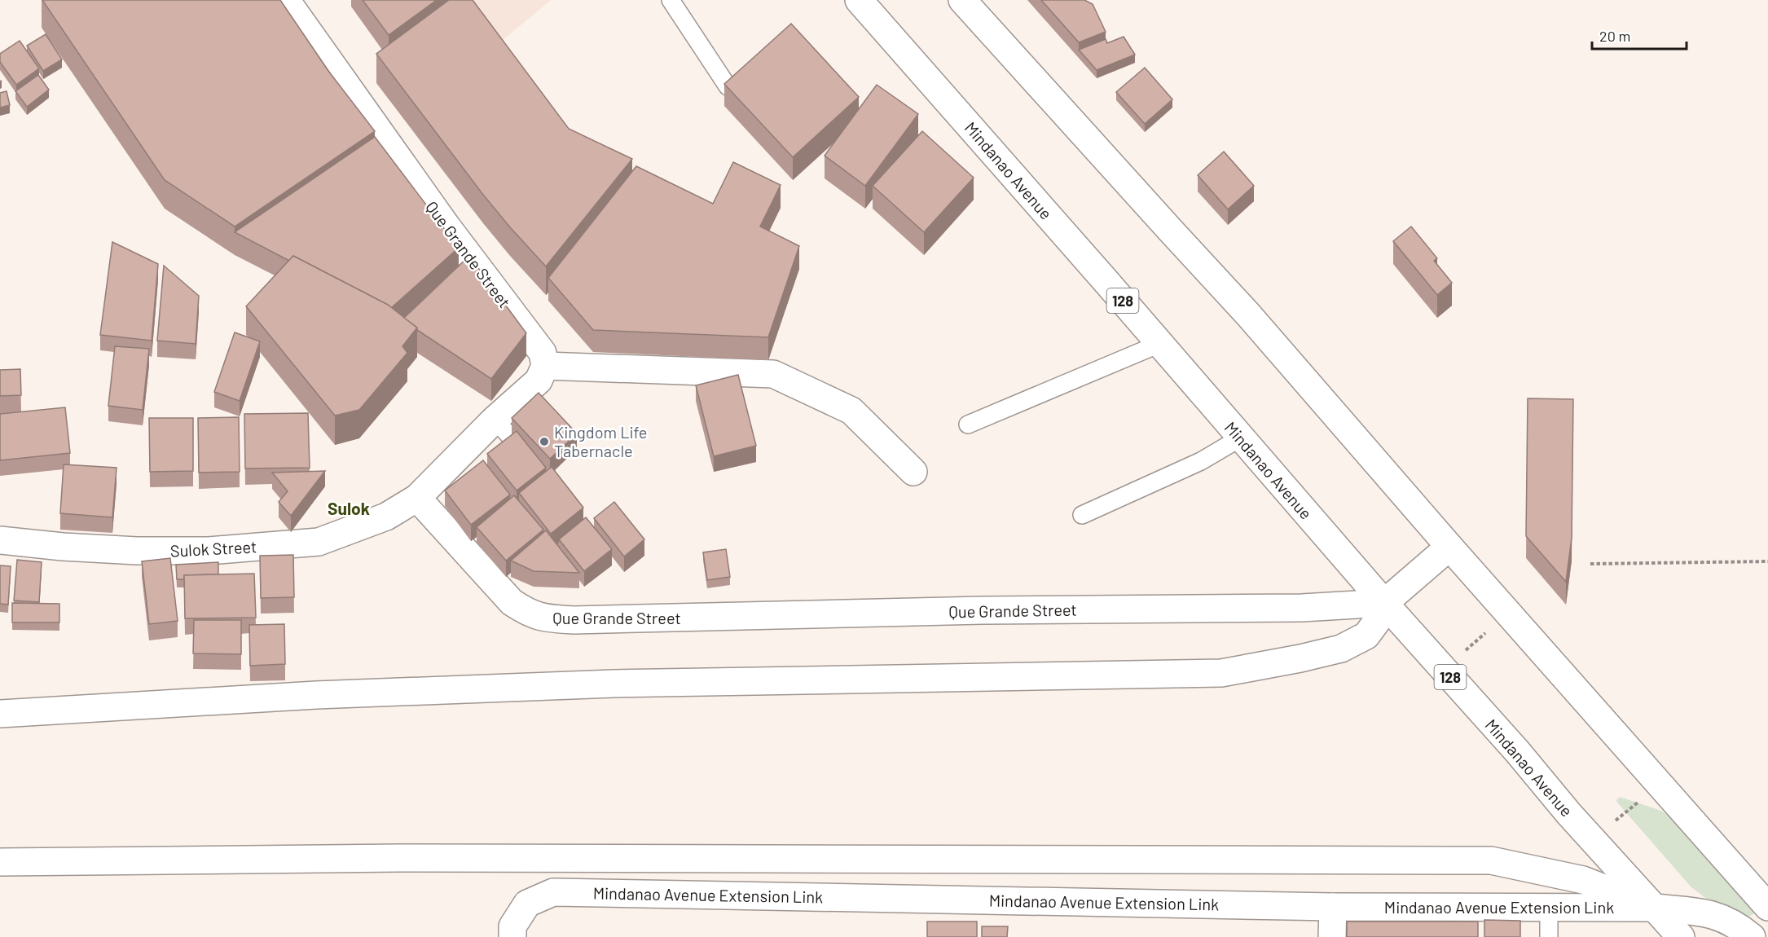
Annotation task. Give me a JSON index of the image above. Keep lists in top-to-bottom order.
{
  "streets": {
    "main road": [
      "Mindanao Avenue",
      "Que Grande Street",
      "128",
      "Sulok Street",
      "Mindanao Avenue Extension Link"
    ]
  },
  "crossings": [
    ["Mindanao Avenue", "Que Grande Street"],
    ["Mindanao Avenue", "Mindanao Avenue Extension Link"],
    ["Que Grande Street", "Sulok Street"]
  ],
  "districts": ["Sulok"],
  "places": ["Kingdom Life Tabernacle"],
  "scale_bar": "20 m"
}
